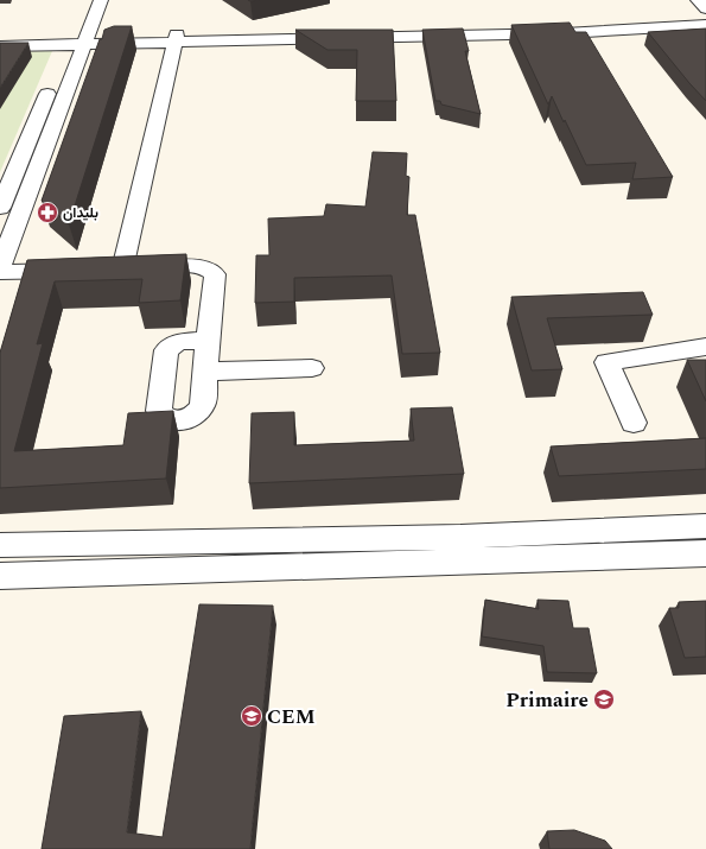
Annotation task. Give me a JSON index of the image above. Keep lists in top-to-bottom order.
{
  "places": {
    "pharmacy": ["بليدان"],
    "school or university": ["Primaire", "CEM"]
  }
}
